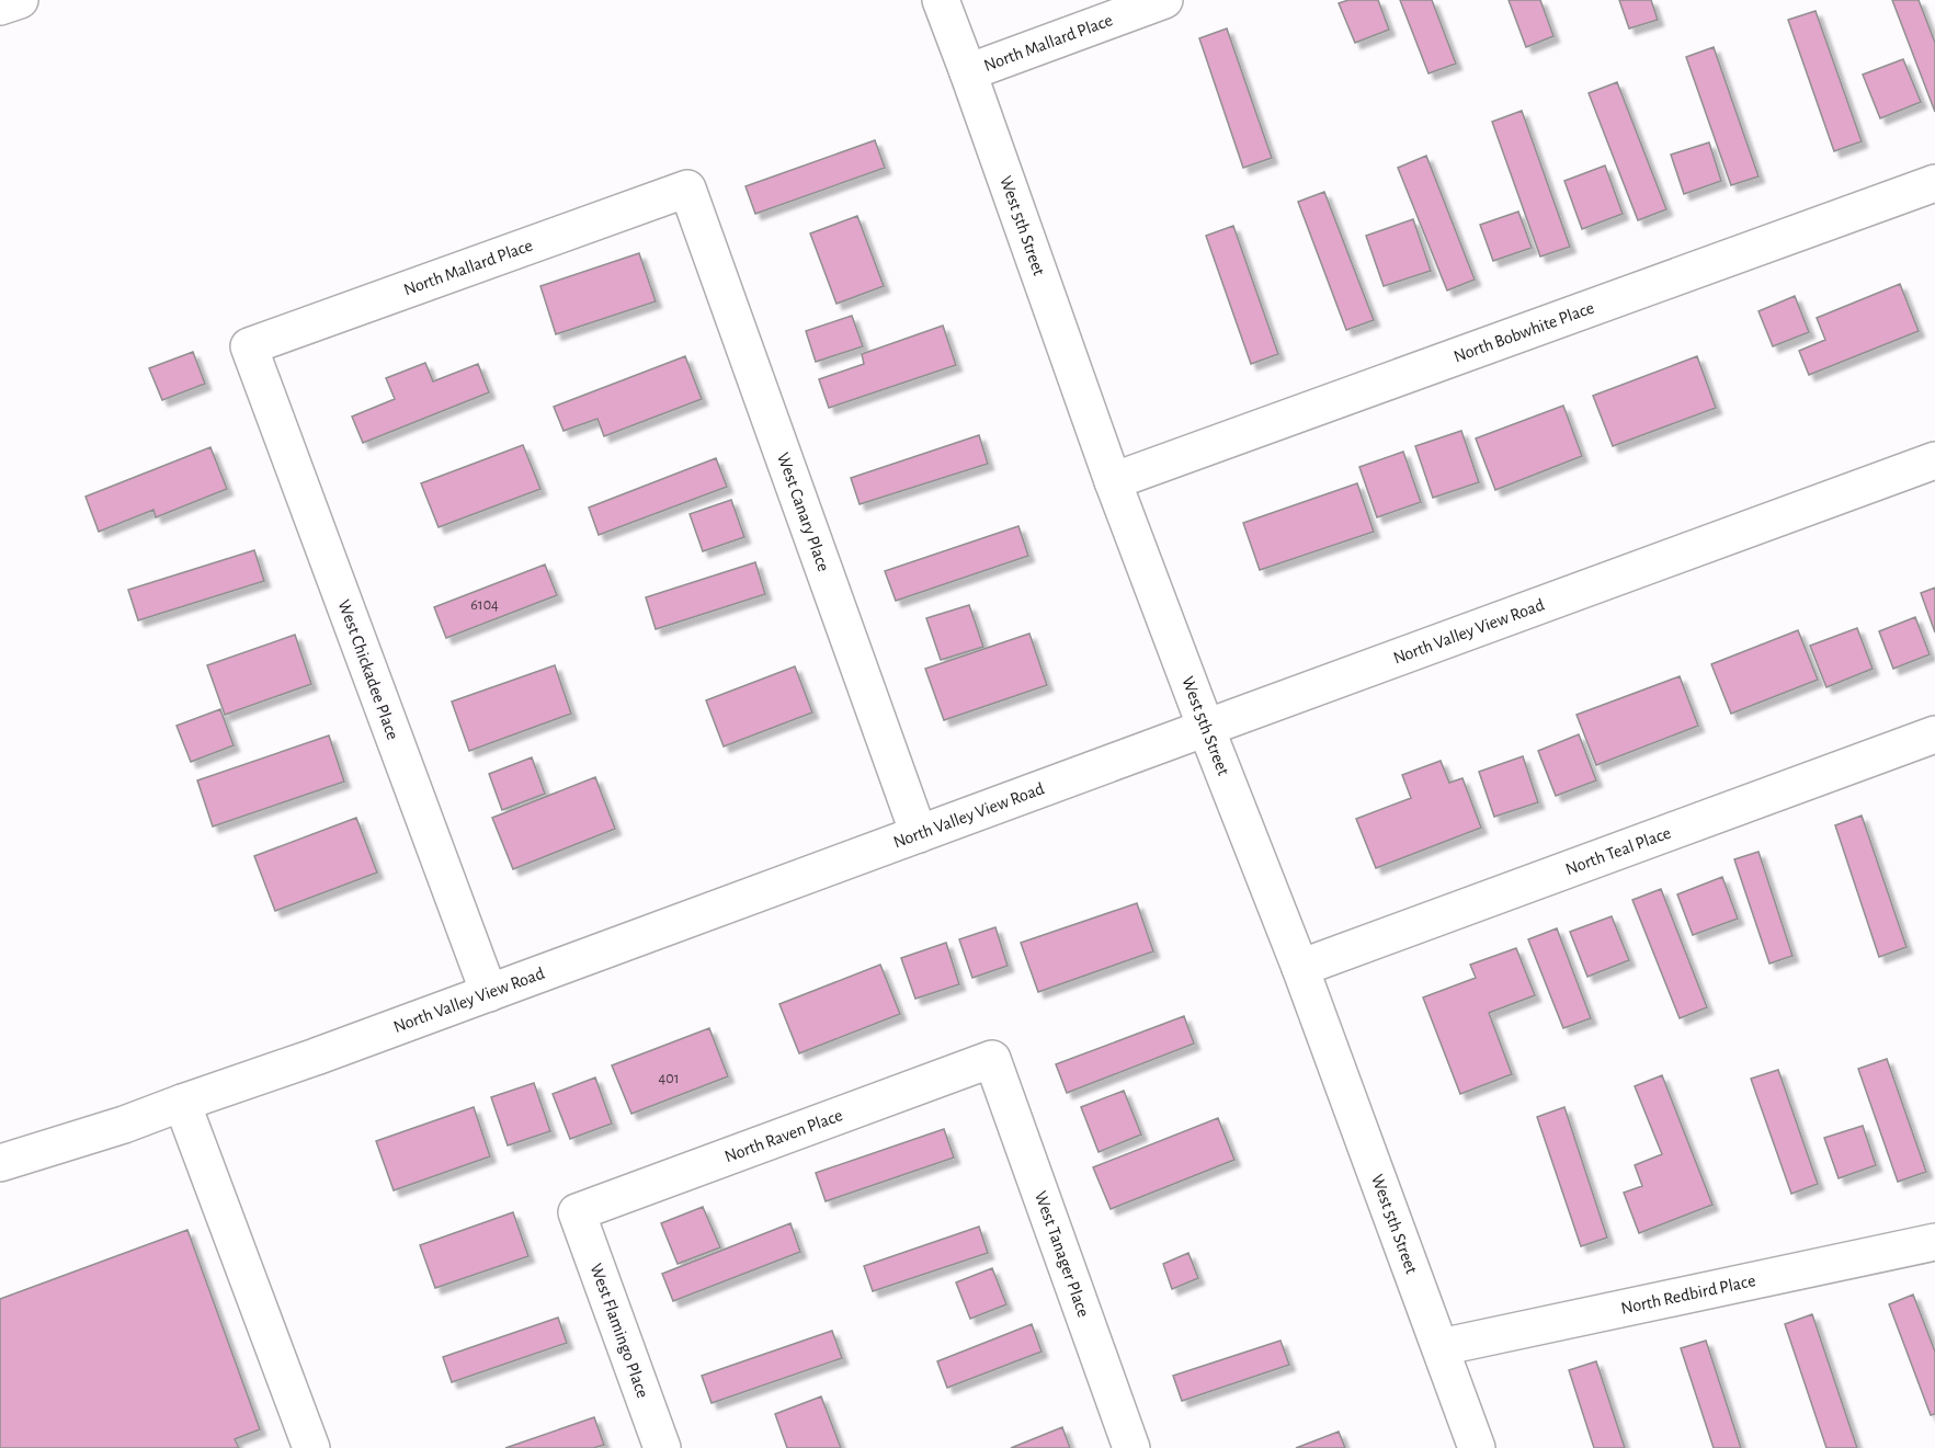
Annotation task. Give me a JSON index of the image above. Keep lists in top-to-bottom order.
{
  "streets": {
    "street": [
      "North Mallard Place",
      "West 5th Street",
      "North Bobwhite Place",
      "West Canary Place",
      "North Valley View Road",
      "West Chickadee Place",
      "North Teal Place",
      "North Raven Place",
      "West Tanager Place",
      "North Redbird Place",
      "West Flamingo Place"
    ]
  },
  "crossings": [
    ["North Mallard Place", "West 5th Street"],
    ["North Mallard Place", "West Canary Place"],
    ["North Mallard Place", "West Chickadee Place"],
    ["West 5th Street", "North Bobwhite Place"],
    ["West 5th Street", "North Valley View Road"],
    ["West 5th Street", "North Teal Place"],
    ["West 5th Street", "North Redbird Place"],
    ["West Canary Place", "North Valley View Road"],
    ["North Valley View Road", "West Chickadee Place"],
    ["North Raven Place", "West Tanager Place"],
    ["North Raven Place", "West Flamingo Place"]
  ],
  "house_numbers": ["6104", "401"]
}
